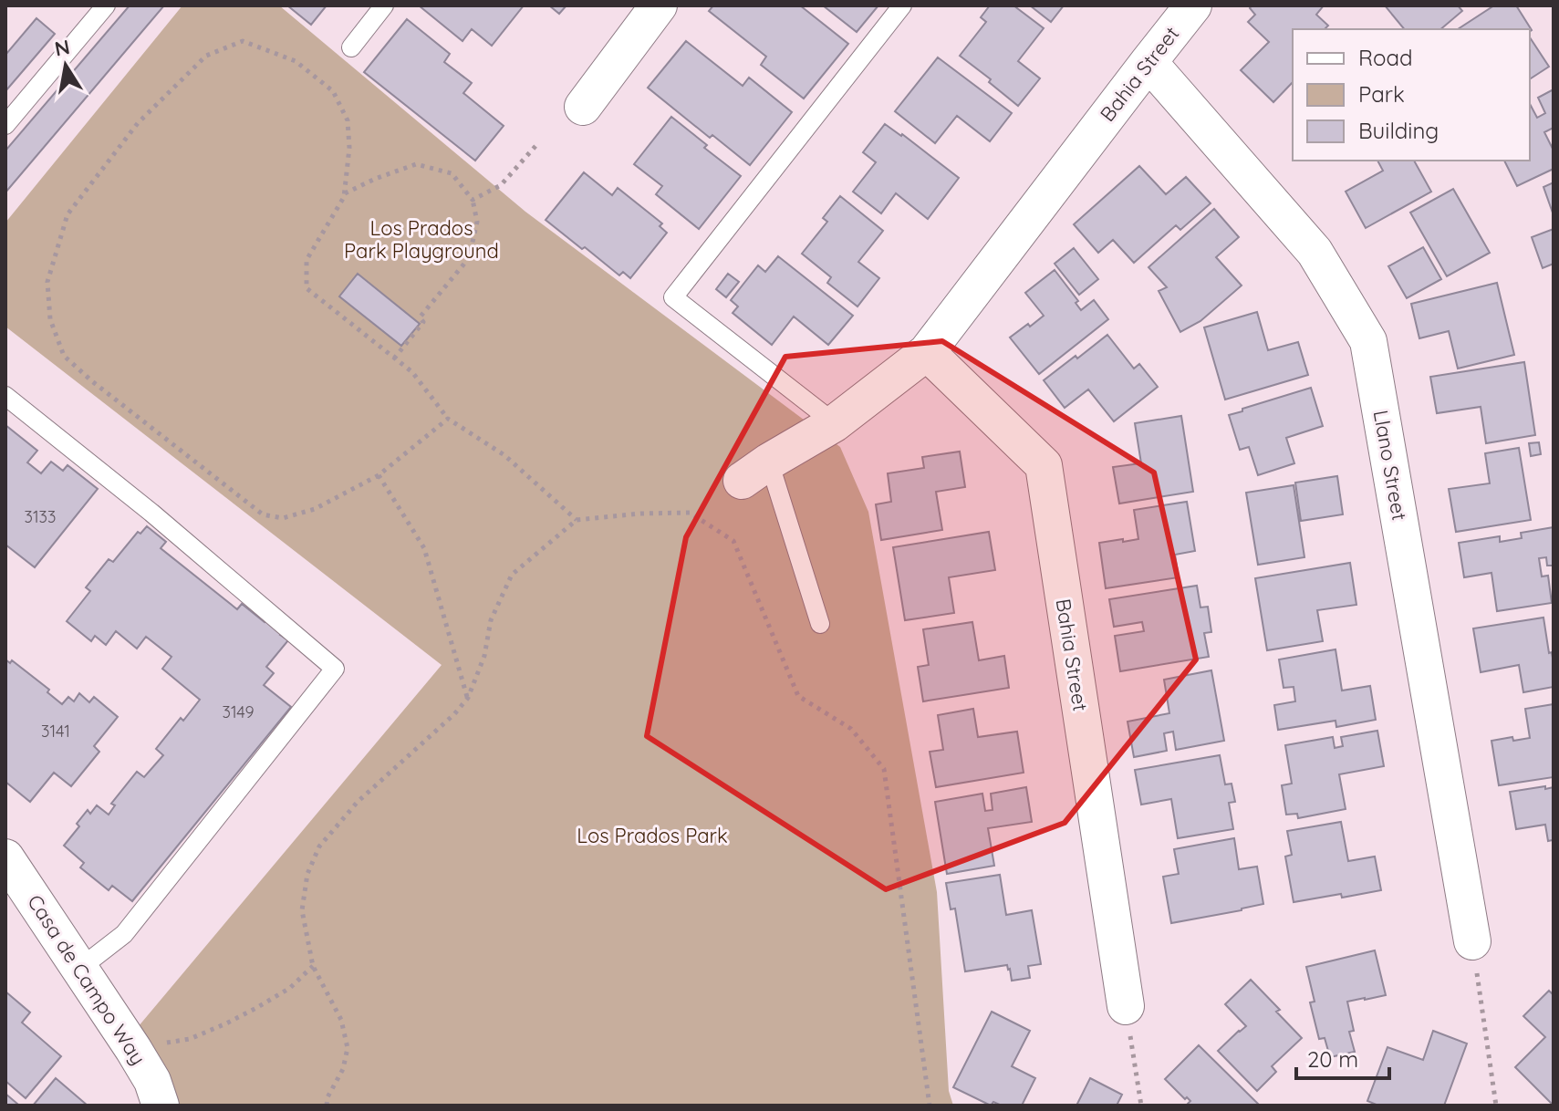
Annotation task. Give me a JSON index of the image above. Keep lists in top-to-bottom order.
{
  "streets": {
    "street": ["Bahia Street", "Llano Street", "Casa de Campo Way"]
  },
  "crossings": [
    ["Bahia Street", "Llano Street"]
  ],
  "parks": ["Los Prados Park Playground", "Los Prados Park"],
  "house_numbers": ["3133", "3149", "3141"],
  "legend": ["Road", "Park", "Building"],
  "scale_bar": "20 m",
  "north": "top"
}
